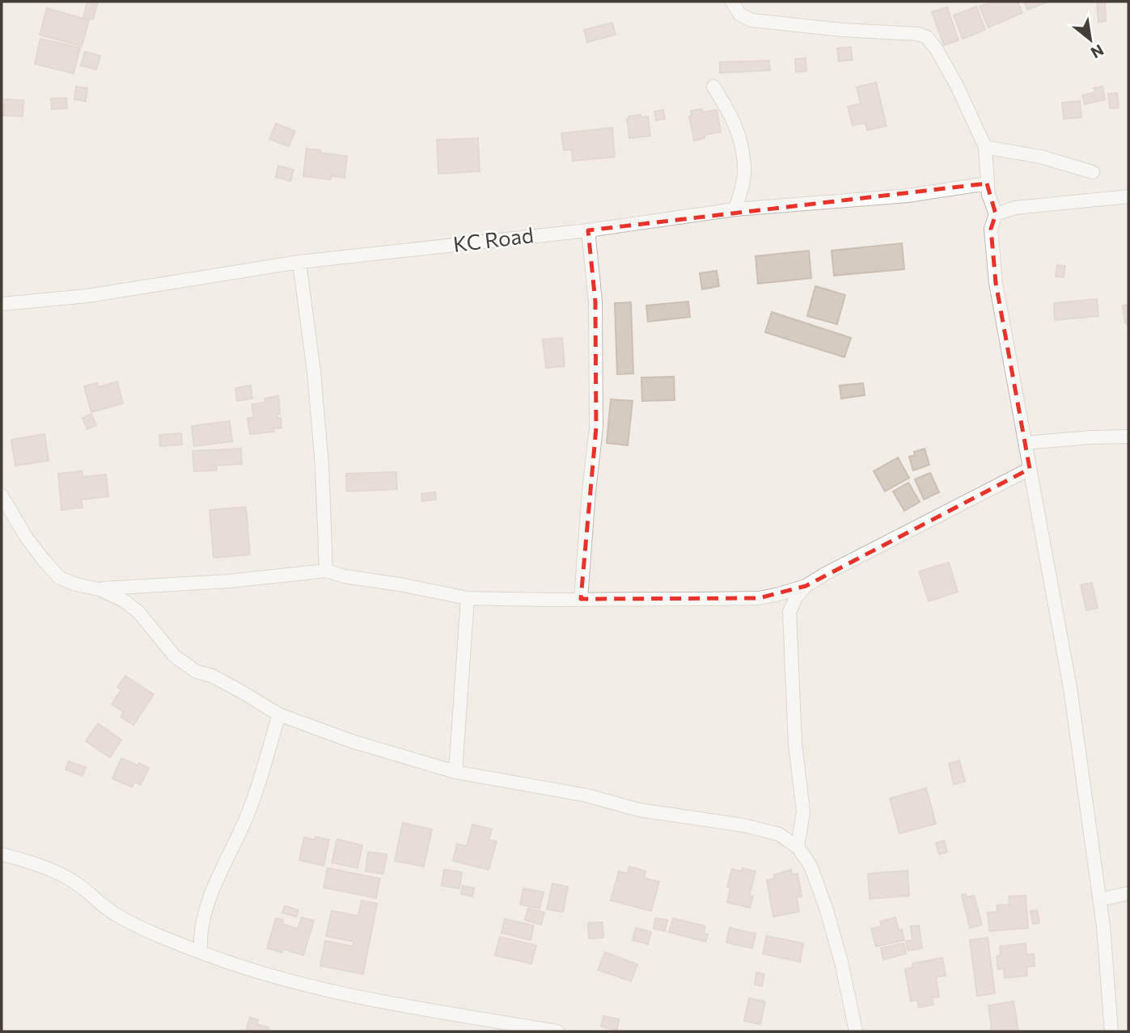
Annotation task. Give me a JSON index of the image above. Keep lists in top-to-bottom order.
{
  "streets": {
    "street": ["KC Road"]
  },
  "north": "bottom right"
}
